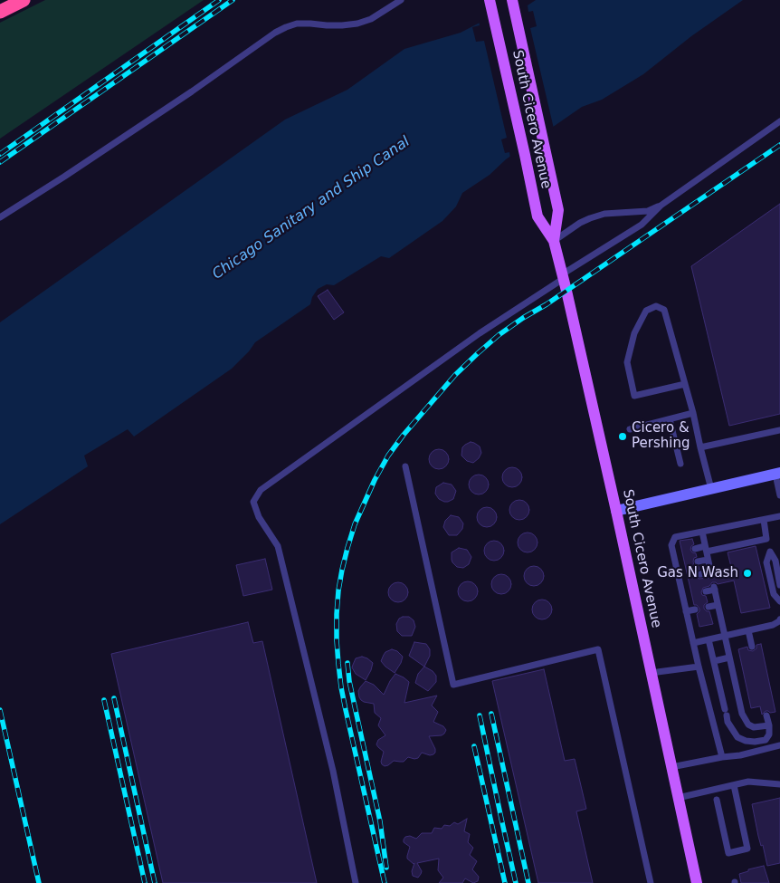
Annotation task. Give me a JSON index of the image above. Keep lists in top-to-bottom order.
{
  "streets": {
    "main road": ["South Cicero Avenue"]
  },
  "water": ["Chicago Sanitary and Ship Canal"],
  "places": ["Cicero & Pershing", "Gas N Wash"]
}
